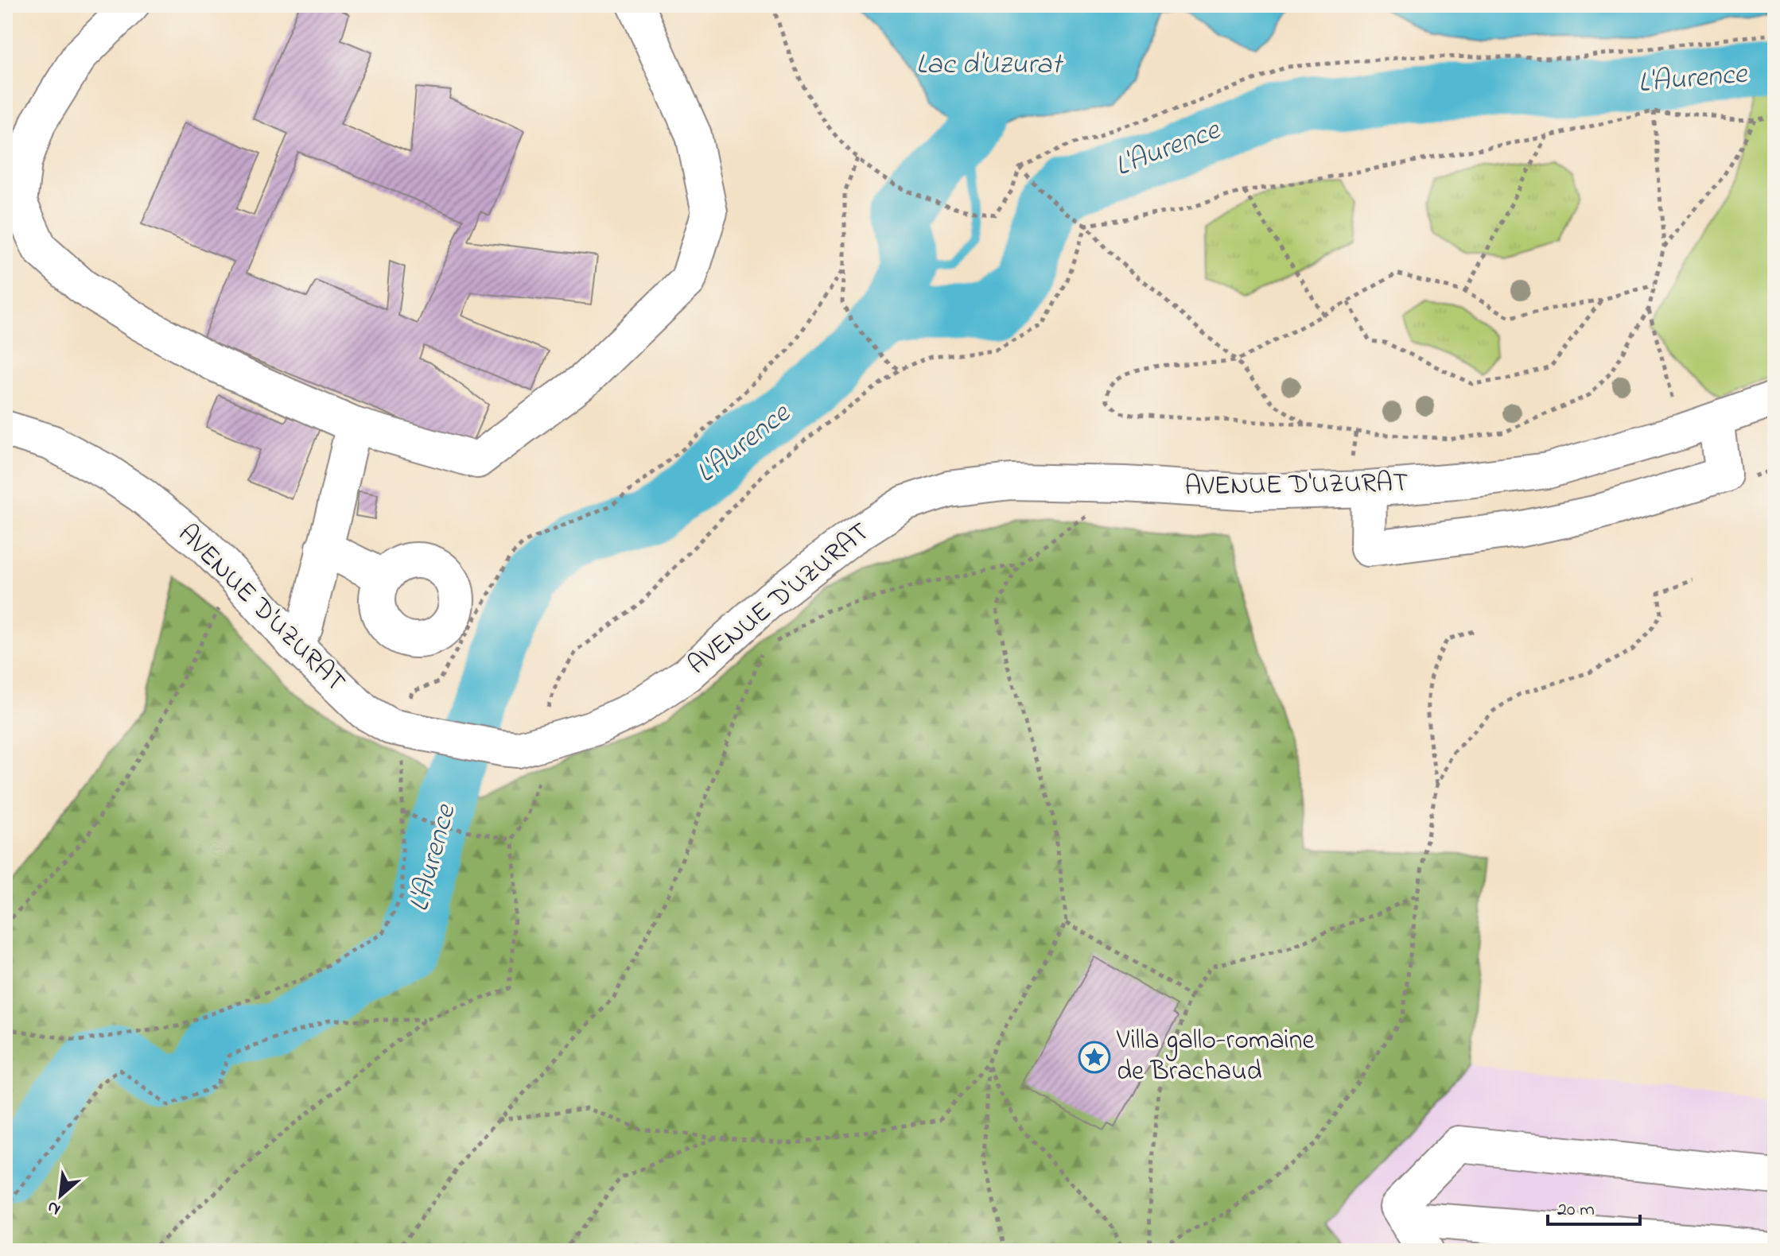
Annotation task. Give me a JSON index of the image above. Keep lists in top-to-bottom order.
{
  "streets": {
    "street": ["AVENUE D'UZURAT"]
  },
  "water": ["Lac d'Uzurat", "L'Aurence"],
  "places": {
    "place": ["Villa gallo-romaine de Brachaud"]
  },
  "scale_bar": "20 m",
  "north": "bottom left"
}
